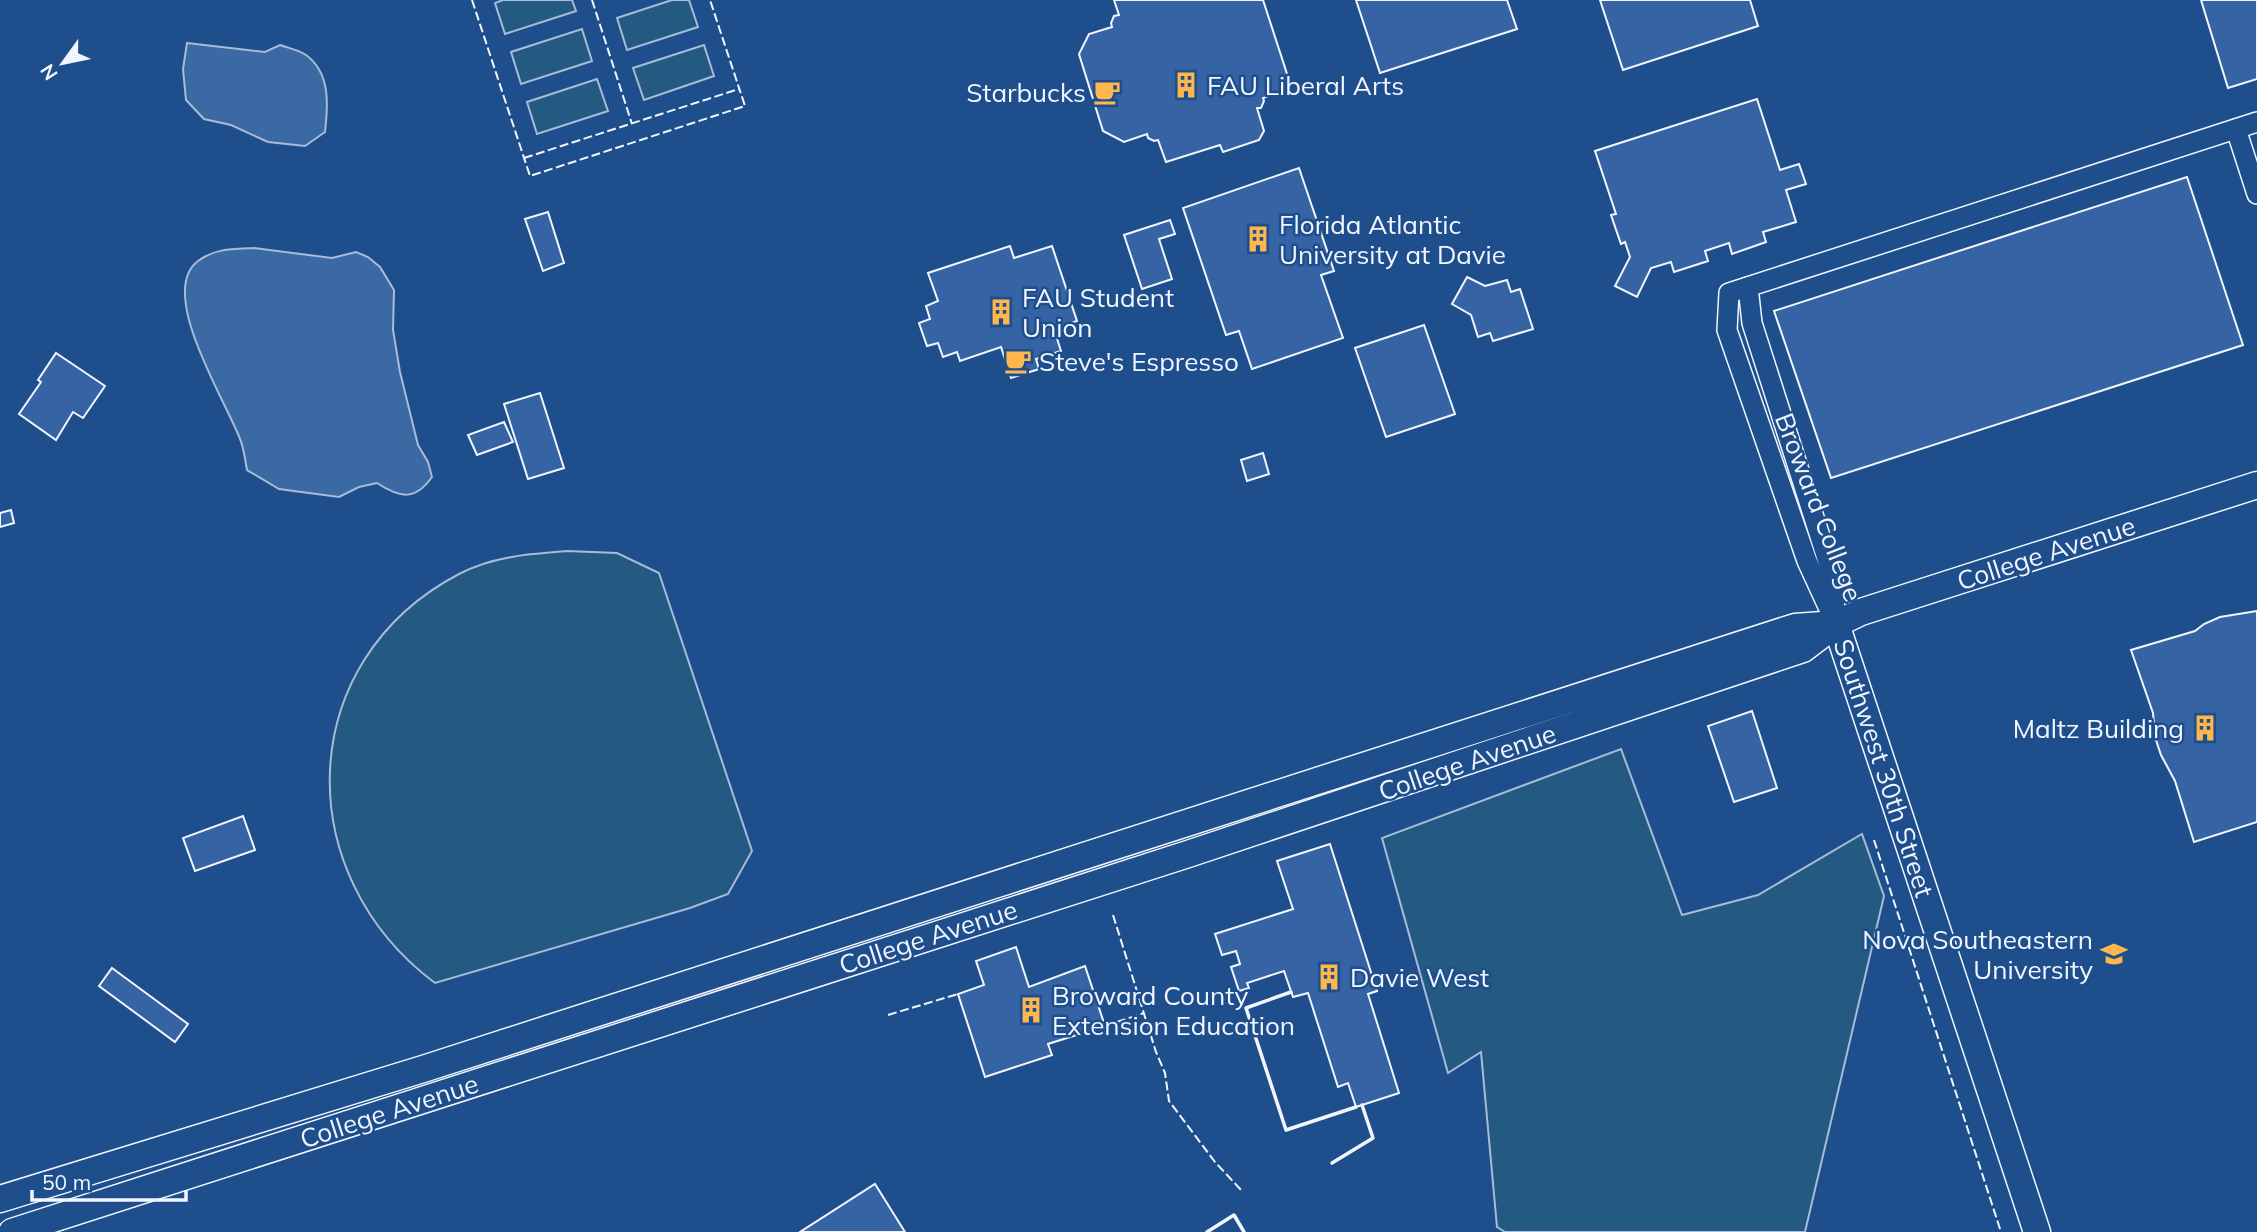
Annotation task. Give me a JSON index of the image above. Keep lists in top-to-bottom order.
{
  "streets": {
    "street": ["Broward College", "College Avenue", "Southwest 30th Street"]
  },
  "crossings": [
    ["Broward College", "College Avenue"],
    ["Broward College", "Southwest 30th Street"],
    ["College Avenue", "Southwest 30th Street"]
  ],
  "places": {
    "building": [
      "FAU Liberal Arts",
      "Florida Atlantic University at Davie",
      "FAU Student Union",
      "Maltz Building",
      "Davie West",
      "Broward County Extension Education"
    ],
    "cafe": ["Starbucks", "Steve's Espresso"],
    "school or university": ["Nova Southeastern University"]
  },
  "scale_bar": "50 m",
  "north": "bottom left"
}
